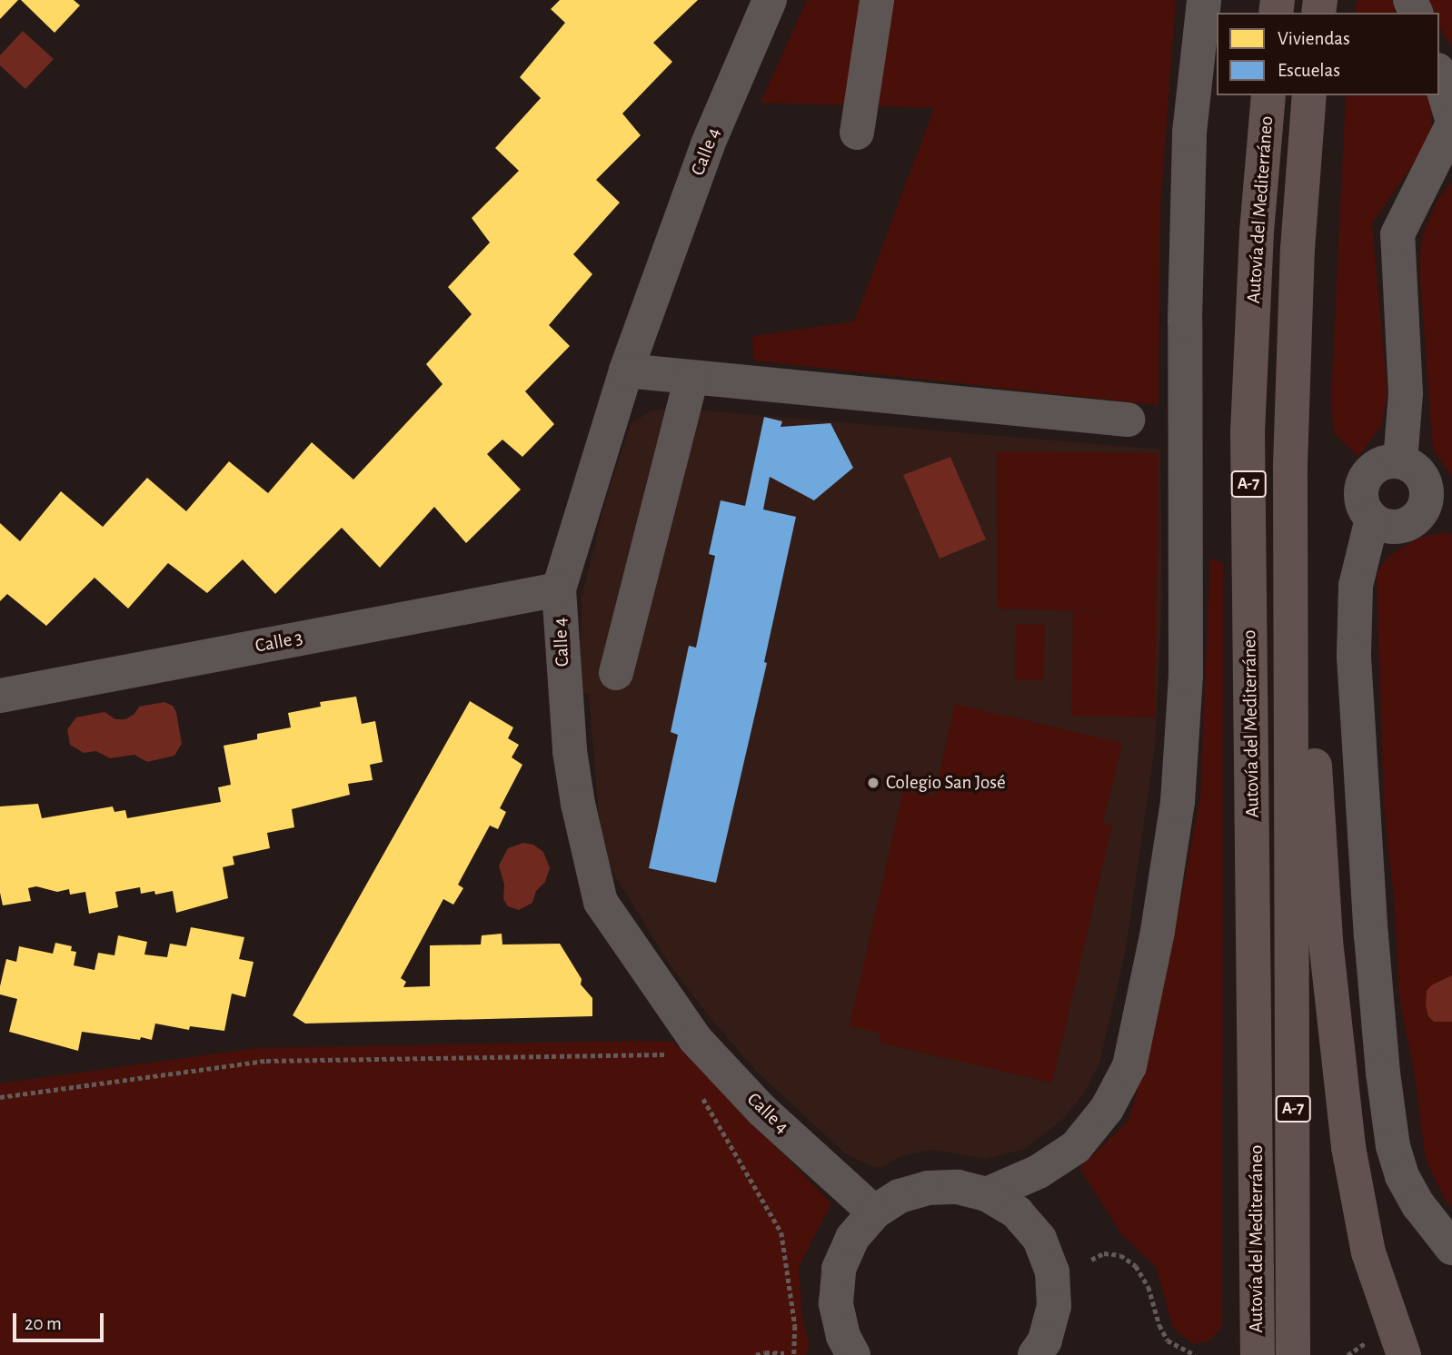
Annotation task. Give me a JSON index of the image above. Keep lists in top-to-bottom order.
{
  "streets": {
    "highway": ["Autovía del Mediterráneo", "A-7"],
    "street": ["Calle 4", "Calle 3"]
  },
  "crossings": [
    ["Calle 4", "Calle 3"]
  ],
  "places": ["Colegio San José"],
  "legend": ["Viviendas", "Escuelas"],
  "scale_bar": "20 m"
}
